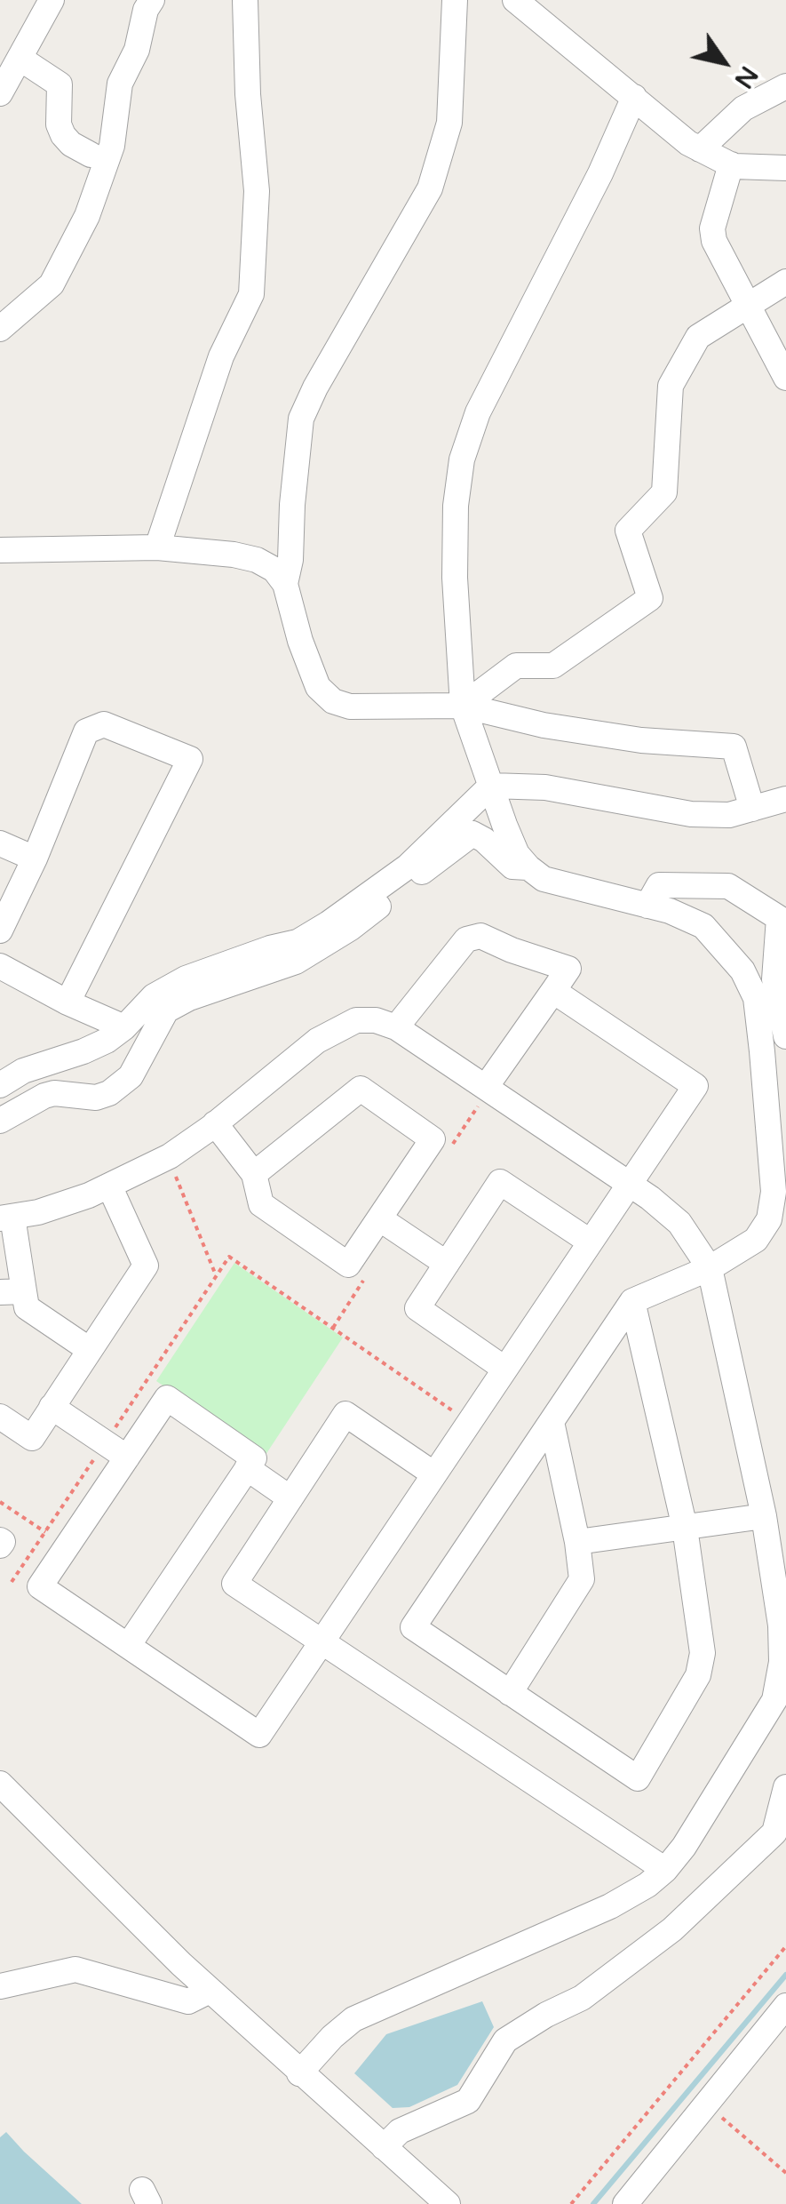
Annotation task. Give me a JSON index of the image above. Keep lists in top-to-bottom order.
{
  "north": "bottom right"
}
